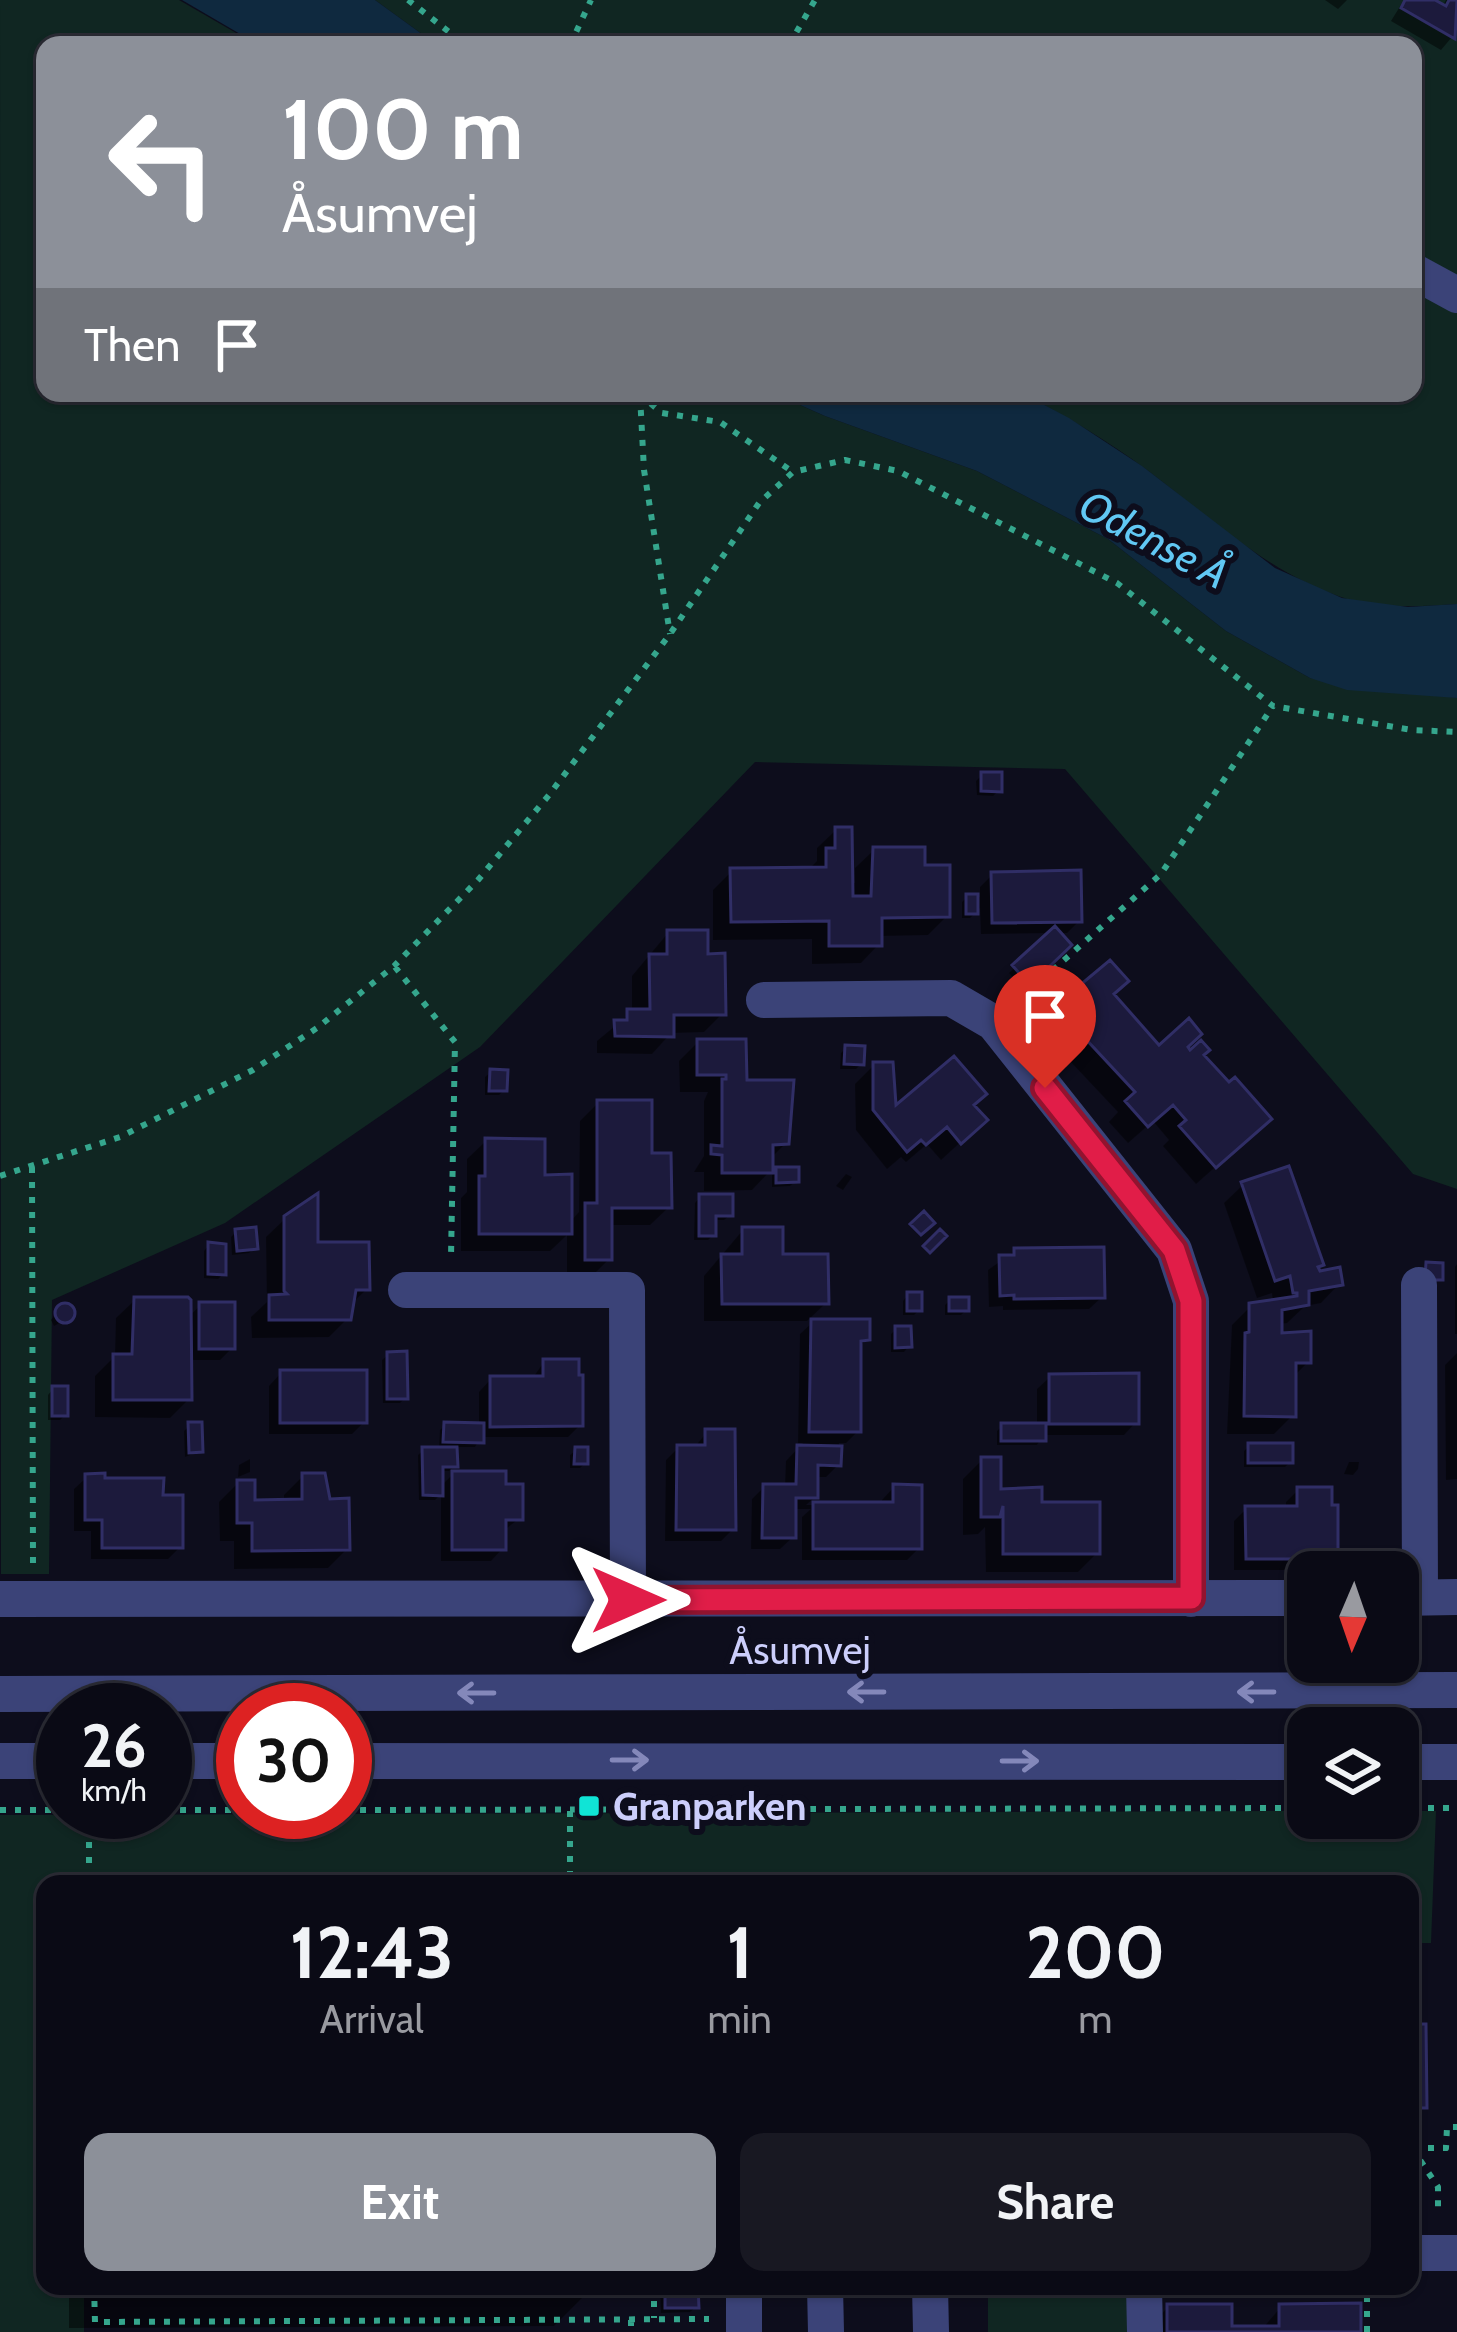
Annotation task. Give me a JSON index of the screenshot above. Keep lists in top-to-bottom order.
{
  "streets": {
    "street": ["Åsumvej"]
  },
  "water": ["Odense Å"],
  "places": {
    "transit": ["Granparken"]
  },
  "north": "bottom",
  "page": {
    "turn": ["100 m", "Åsumvej"],
    "then": "Then",
    "speed": "26 km/h",
    "limit": "30",
    "eta": [
      "12:43",
      "Arrival",
      "1",
      "min",
      "200",
      "m"
    ],
    "buttons": ["Exit", "Share"]
  }
}
